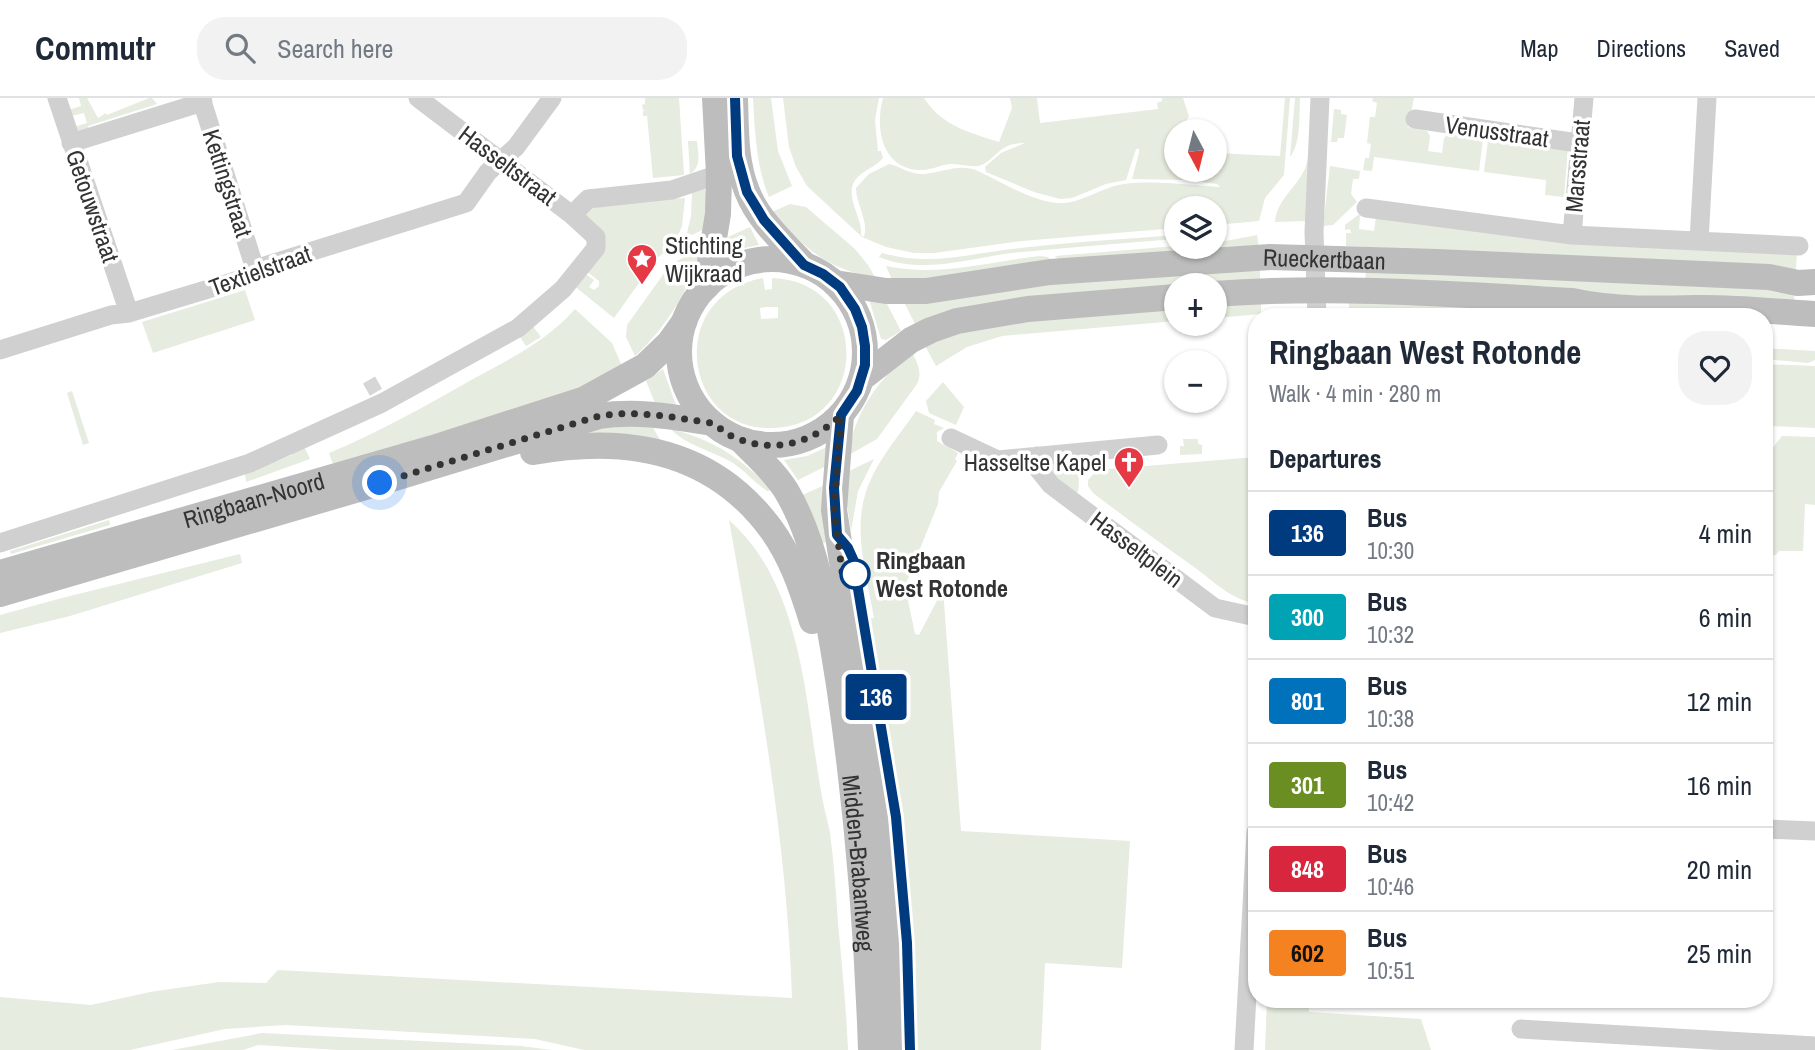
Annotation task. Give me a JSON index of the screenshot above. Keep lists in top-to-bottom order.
{
  "streets": {
    "main road": ["Rueckertbaan", "Ringbaan-Noord", "Midden-Brabantweg"],
    "street": [
      "Venusstraat",
      "Hasseltstraat",
      "Marsstraat",
      "Kettingstraat",
      "Getouwstraat",
      "Textielstraat",
      "Hasseltplein"
    ]
  },
  "crossings": [
    ["Venusstraat", "Marsstraat"],
    ["Hasseltstraat", "Textielstraat"],
    ["Hasseltstraat", "Ringbaan-Noord"],
    ["Marsstraat", "Rueckertbaan"],
    ["Kettingstraat", "Textielstraat"],
    ["Getouwstraat", "Textielstraat"],
    ["Rueckertbaan", "Ringbaan-Noord"],
    ["Rueckertbaan", "Midden-Brabantweg"],
    ["Ringbaan-Noord", "Midden-Brabantweg"]
  ],
  "places": {
    "place": ["Stichting Wijkraad"],
    "church": ["Hasseltse Kapel"],
    "other": ["Ringbaan West Rotonde"]
  },
  "lines": ["bus line 136"],
  "north": "bottom",
  "page": {
    "header": "Commutr",
    "search": "Search here",
    "nav": ["Map", "Directions", "Saved"],
    "on_map": "136",
    "map_buttons": ["+", "−"],
    "heading": [
      ["Ringbaan West Rotonde", "Walk · 4 min · 280 m"],
      "Departures"
    ],
    "list": [
      {
        "mark": "136",
        "name": "Bus",
        "note": "10:30",
        "value": "4 min"
      },
      {
        "mark": "300",
        "name": "Bus",
        "note": "10:32",
        "value": "6 min"
      },
      {
        "mark": "801",
        "name": "Bus",
        "note": "10:38",
        "value": "12 min"
      },
      {
        "mark": "301",
        "name": "Bus",
        "note": "10:42",
        "value": "16 min"
      },
      {
        "mark": "848",
        "name": "Bus",
        "note": "10:46",
        "value": "20 min"
      },
      {
        "mark": "602",
        "name": "Bus",
        "note": "10:51",
        "value": "25 min"
      }
    ]
  }
}
